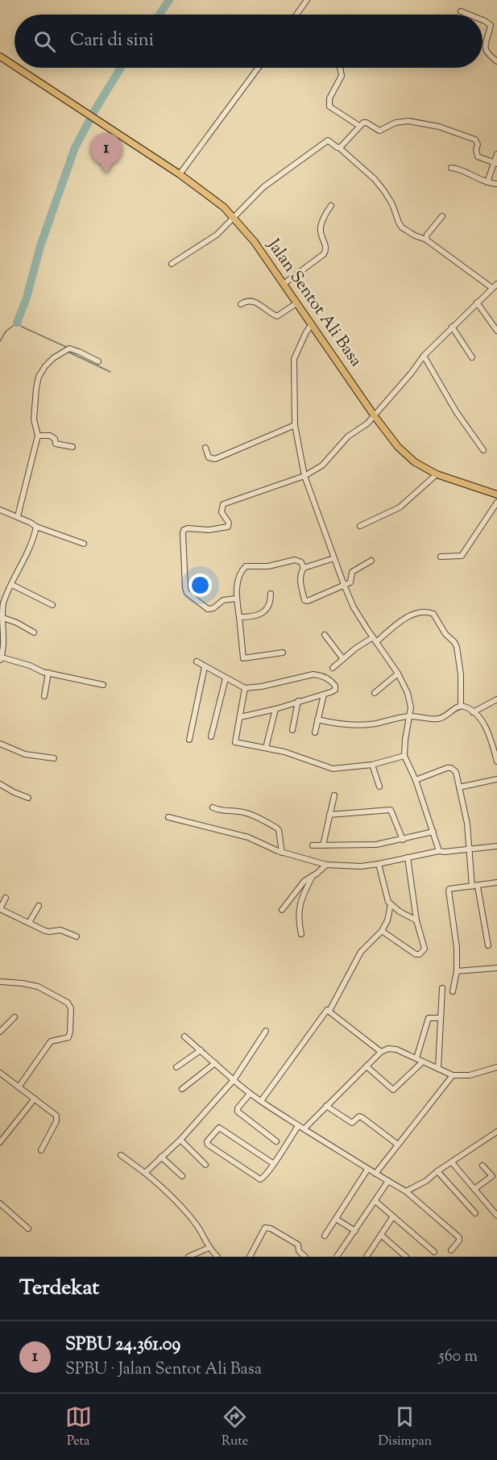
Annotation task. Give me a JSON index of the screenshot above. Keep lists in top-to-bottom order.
{
  "streets": {
    "main road": ["Jalan Sentot Ali Basa"]
  },
  "page": {
    "search": "Cari di sini",
    "pins": "1",
    "heading": "Terdekat",
    "list": [
      {
        "mark": "1",
        "name": "SPBU 24.361.09",
        "note": "SPBU · Jalan Sentot Ali Basa",
        "value": "560 m"
      }
    ],
    "nav": ["Peta", "Rute", "Disimpan"]
  }
}
